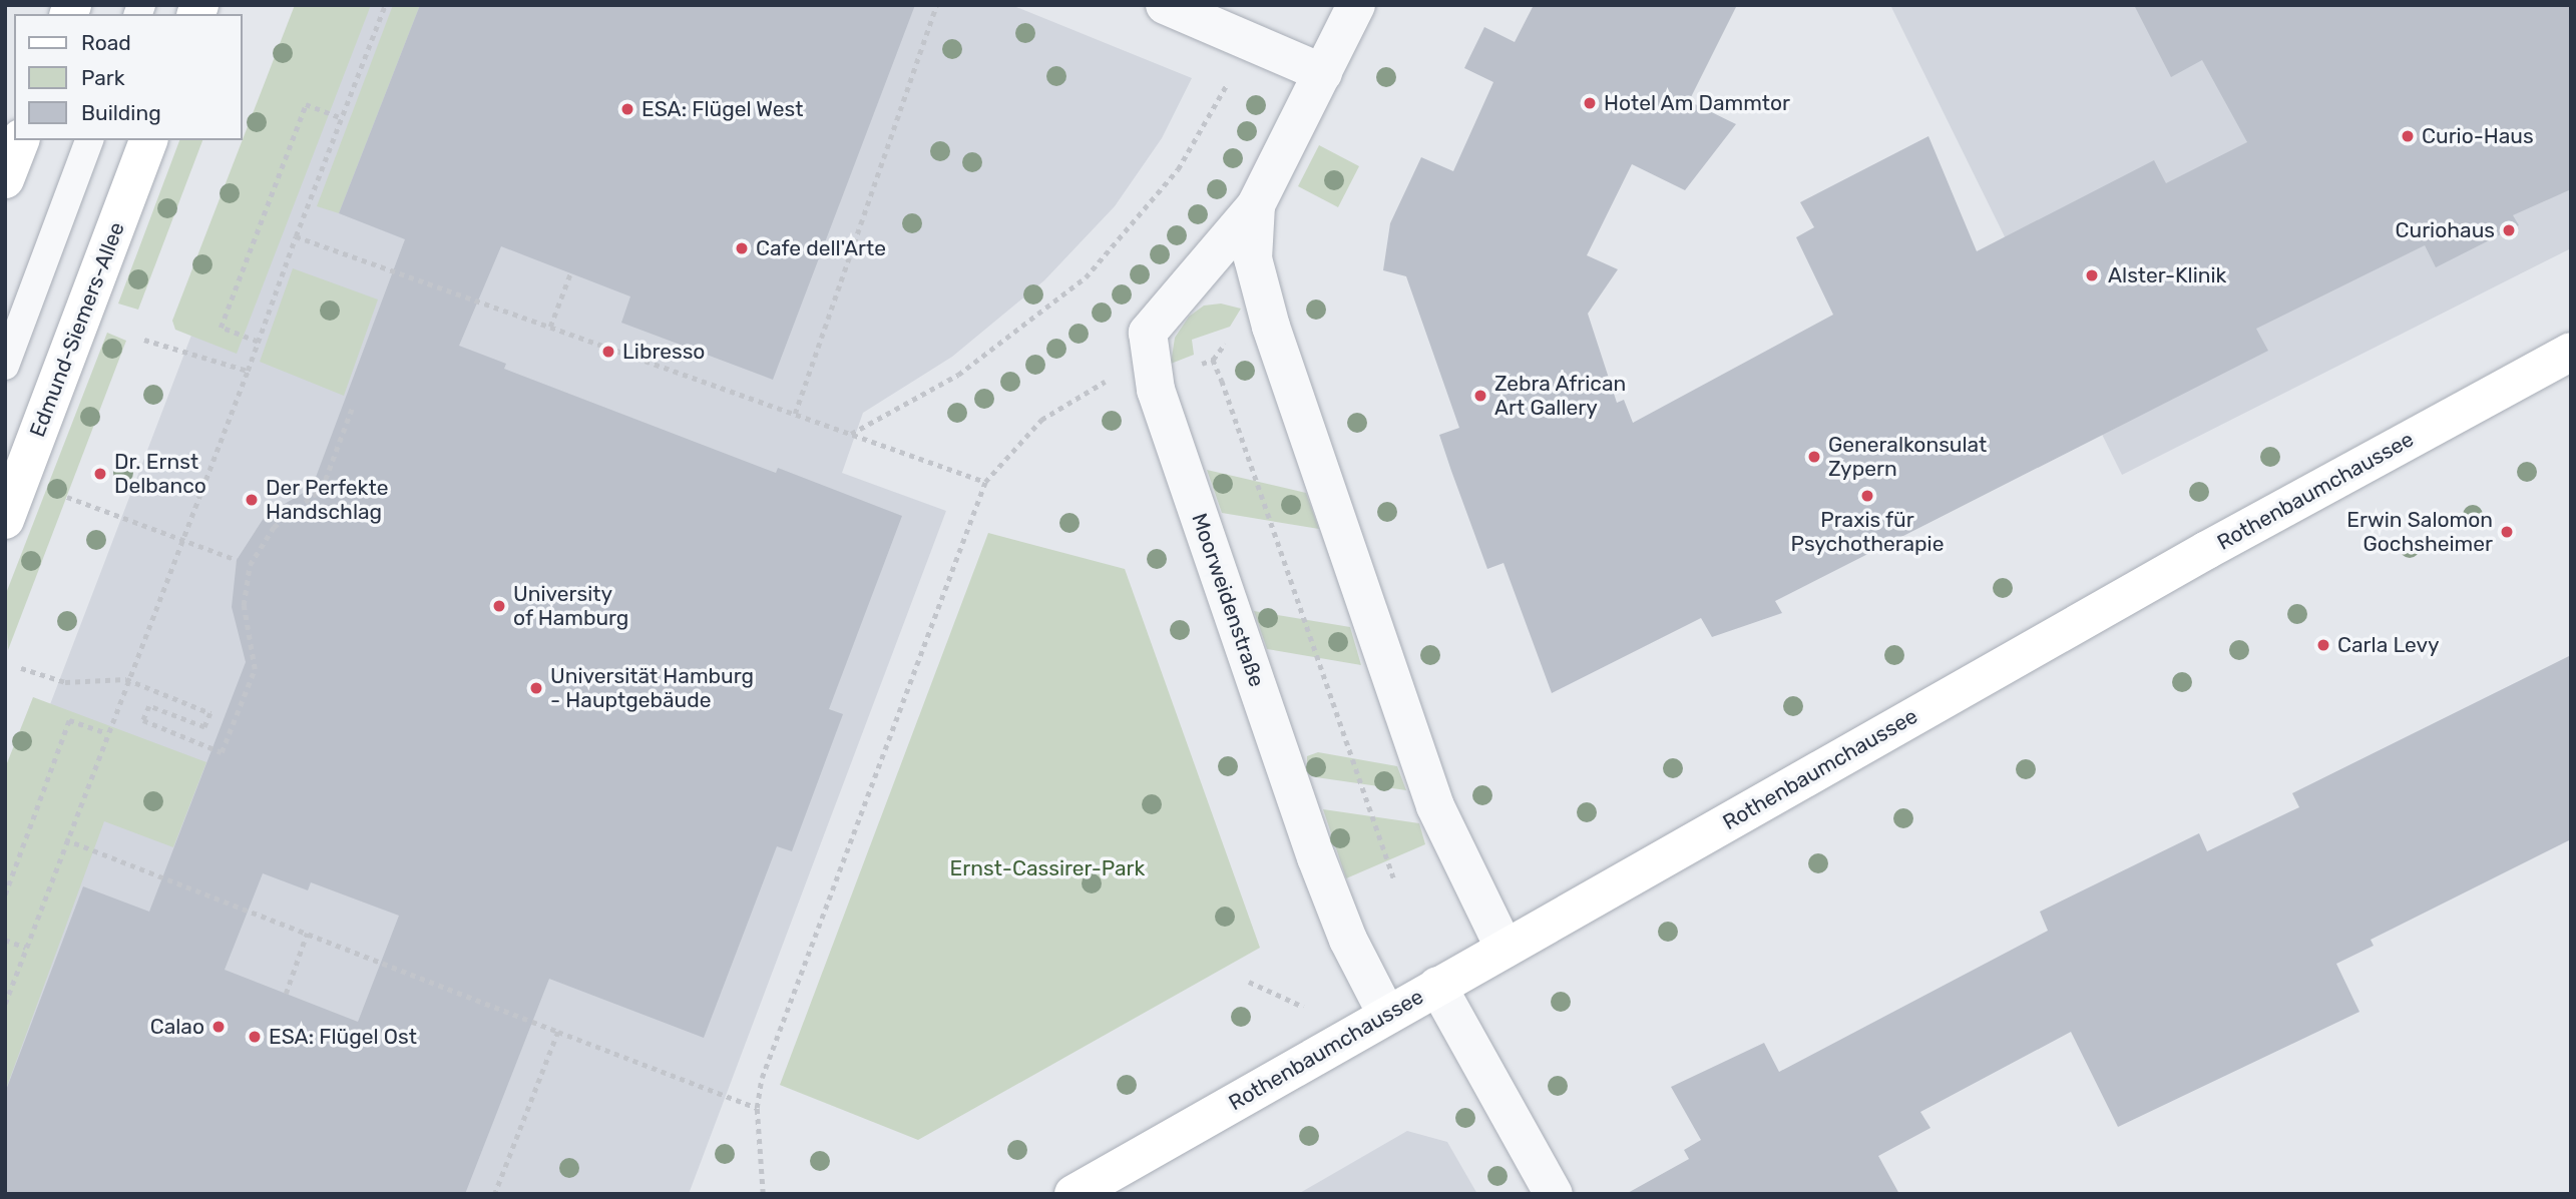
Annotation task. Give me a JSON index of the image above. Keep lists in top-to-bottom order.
{
  "streets": {
    "main road": ["Edmund-Siemers-Allee", "Rothenbaumchaussee"],
    "street": ["Moorweidenstraße"]
  },
  "crossings": [
    ["Rothenbaumchaussee", "Moorweidenstraße"]
  ],
  "parks": ["Ernst-Cassirer-Park"],
  "places": [
    "Hotel Am Dammtor",
    "ESA: Flügel West",
    "Curio-Haus",
    "Curiohaus",
    "Cafe dell'Arte",
    "Alster-Klinik",
    "Libresso",
    "Zebra African Art Gallery",
    "Generalkonsulat Zypern",
    "Dr. Ernst Delbanco",
    "Praxis für Psychotherapie",
    "Der Perfekte Handschlag",
    "Erwin Salomon Gochsheimer",
    "University of Hamburg",
    "Carla Levy",
    "Universität Hamburg - Hauptgebäude",
    "Calao",
    "ESA: Flügel Ost"
  ],
  "legend": ["Road", "Park", "Building"]
}
